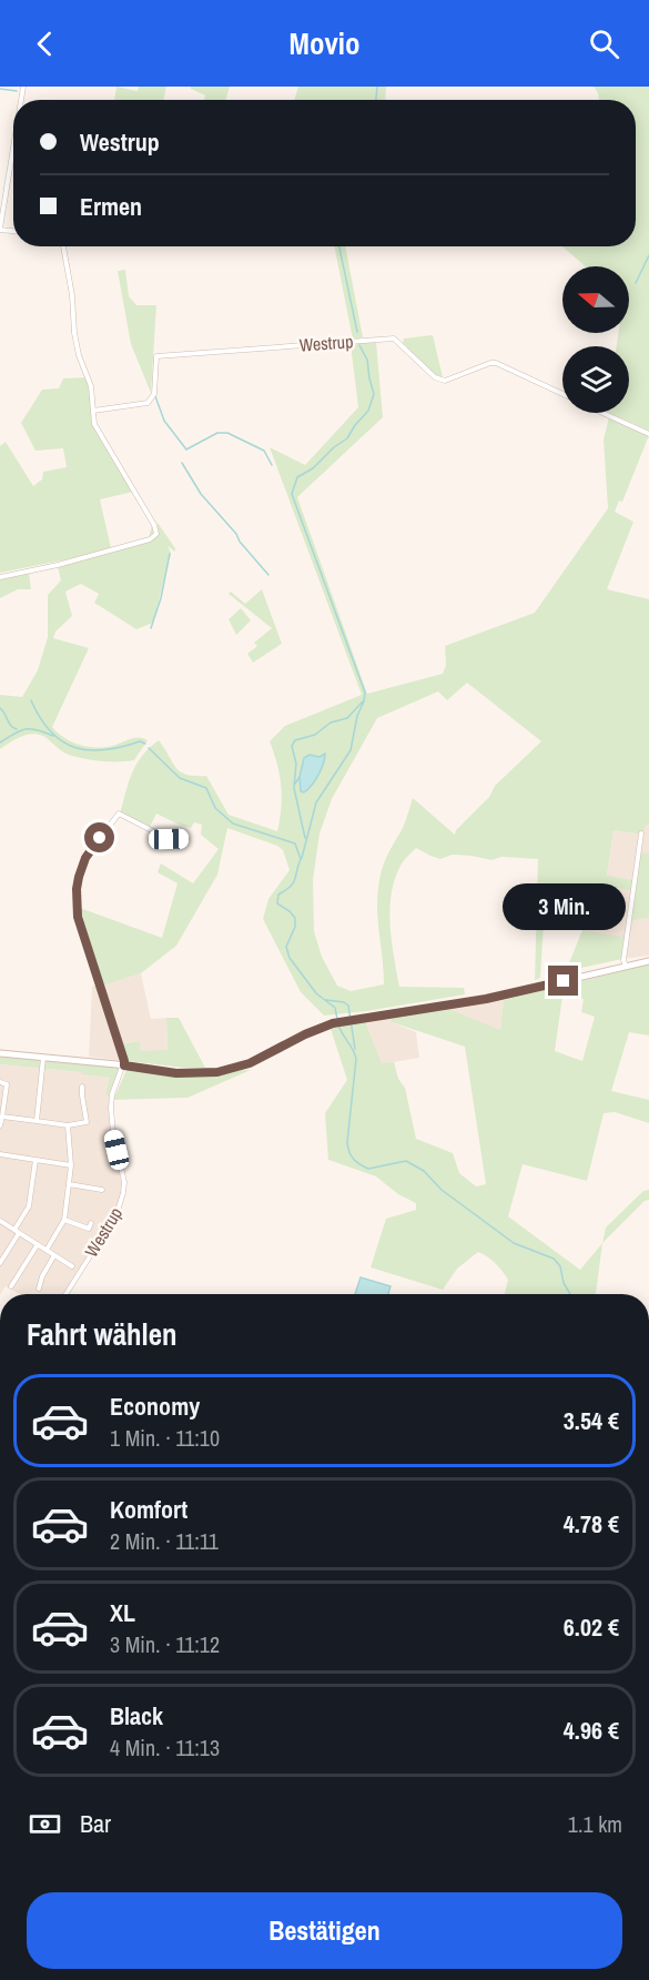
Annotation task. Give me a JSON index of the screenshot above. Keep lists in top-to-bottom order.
{
  "streets": {
    "street": ["Westrup"]
  },
  "north": "left",
  "page": {
    "header": "Movio",
    "banner": ["Westrup", "Ermen"],
    "bubble": "3 Min.",
    "heading": "Fahrt wählen",
    "list": [
      {
        "name": "Economy",
        "note": "1 Min. · 11:10",
        "value": "3.54 €"
      },
      {
        "name": "Komfort",
        "note": "2 Min. · 11:11",
        "value": "4.78 €"
      },
      {
        "name": "XL",
        "note": "3 Min. · 11:12",
        "value": "6.02 €"
      },
      {
        "name": "Black",
        "note": "4 Min. · 11:13",
        "value": "4.96 €"
      }
    ],
    "pay": ["Bar", "1.1 km"],
    "buttons": "Bestätigen"
  }
}
